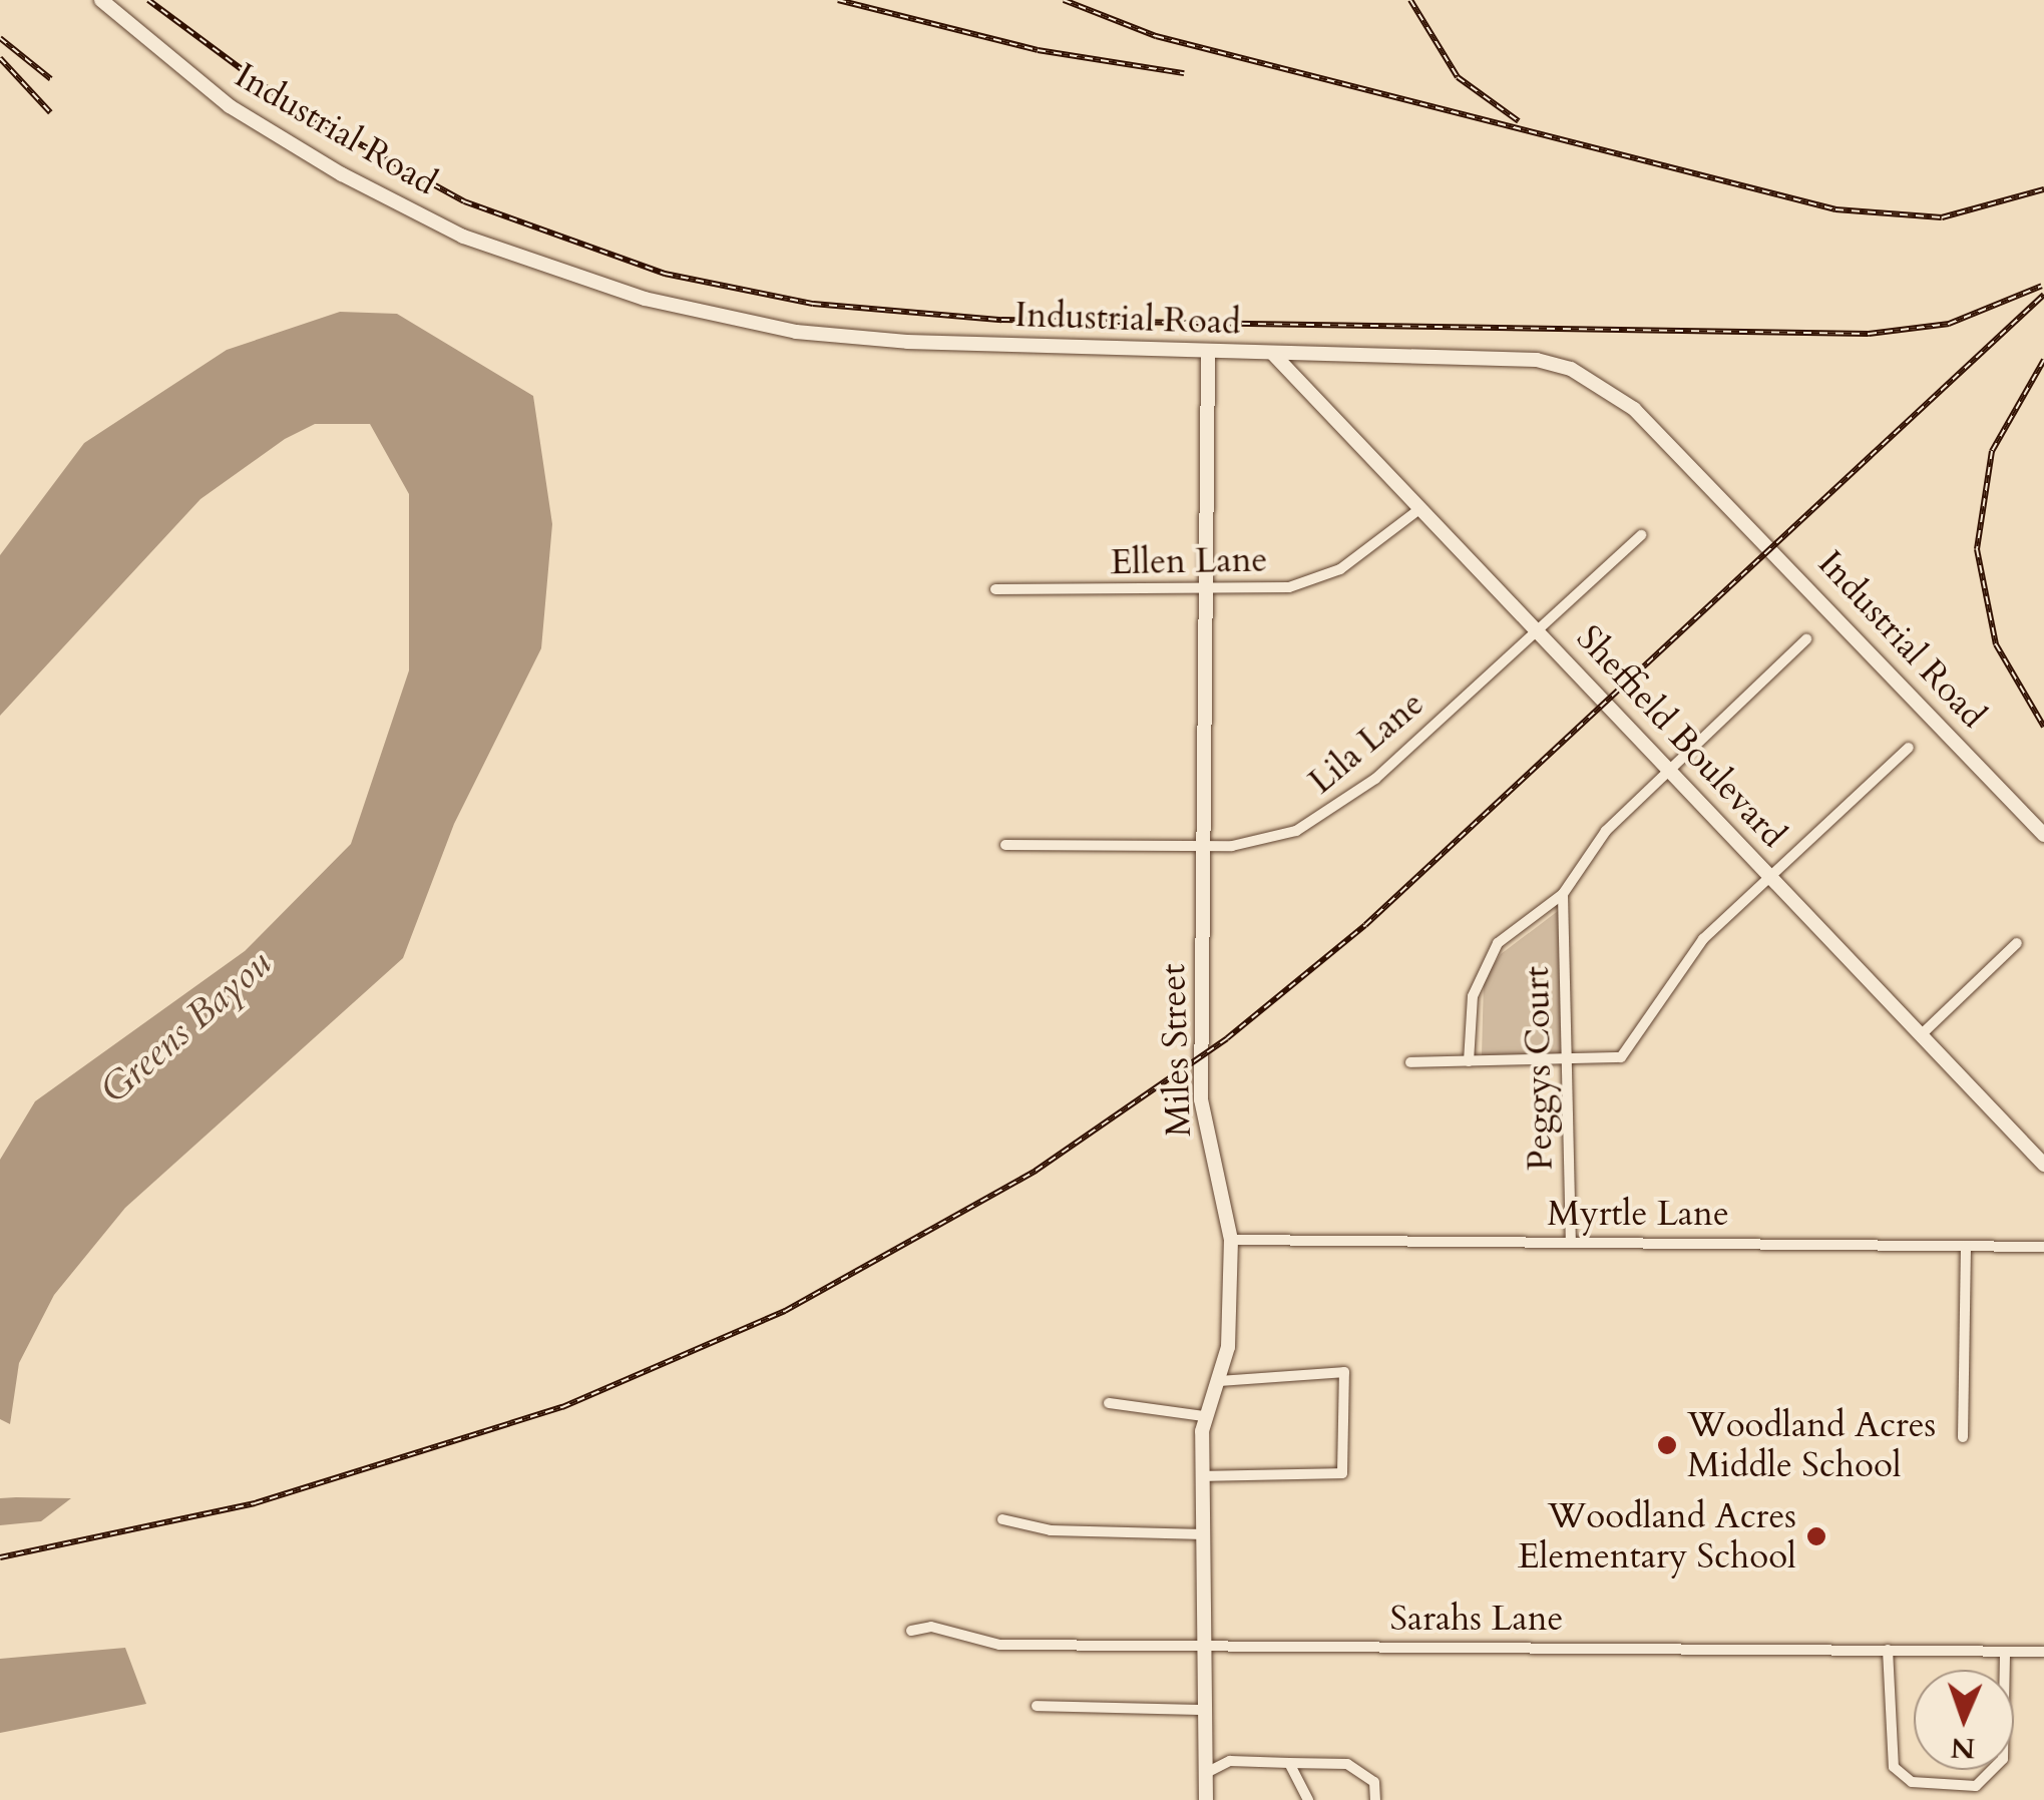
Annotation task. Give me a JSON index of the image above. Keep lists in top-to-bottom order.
{
  "streets": {
    "street": [
      "Industrial Road",
      "Ellen Lane",
      "Sheffield Boulevard",
      "Lila Lane",
      "Miles Street",
      "Peggys Court",
      "Myrtle Lane",
      "Sarahs Lane"
    ]
  },
  "crossings": [
    ["Industrial Road", "Sheffield Boulevard"],
    ["Industrial Road", "Miles Street"],
    ["Ellen Lane", "Sheffield Boulevard"],
    ["Ellen Lane", "Miles Street"],
    ["Sheffield Boulevard", "Lila Lane"],
    ["Lila Lane", "Miles Street"],
    ["Miles Street", "Myrtle Lane"],
    ["Miles Street", "Sarahs Lane"],
    ["Peggys Court", "Myrtle Lane"]
  ],
  "water": ["Greens Bayou"],
  "places": ["Woodland Acres Middle School", "Woodland Acres Elementary School"],
  "north": "bottom"
}
